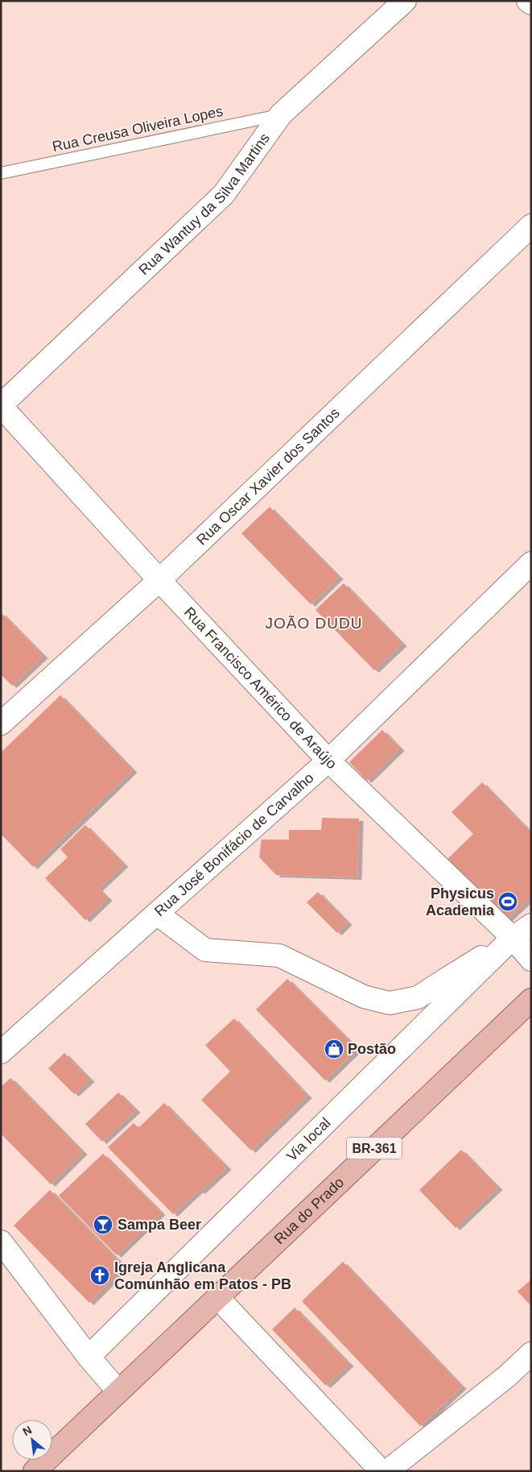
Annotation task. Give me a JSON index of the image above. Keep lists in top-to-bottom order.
{
  "streets": {
    "main road": ["BR-361", "Rua do Prado"],
    "street": [
      "Rua Wantuy da Silva Martins",
      "Rua Oscar Xavier dos Santos",
      "Rua Francisco Américo de Araújo",
      "Rua José Bonifácio de Carvalho",
      "Via local"
    ],
    "lane": ["Rua Creusa Oliveira Lopes"]
  },
  "crossings": [
    ["Rua Creusa Oliveira Lopes", "Rua Wantuy da Silva Martins"],
    ["Rua Wantuy da Silva Martins", "Rua Francisco Américo de Araújo"],
    ["Rua Oscar Xavier dos Santos", "Rua Francisco Américo de Araújo"],
    ["Rua Francisco Américo de Araújo", "Rua José Bonifácio de Carvalho"],
    ["Rua Francisco Américo de Araújo", "Via local"]
  ],
  "districts": ["JOÃO DUDU"],
  "places": {
    "sports": ["Physicus Academia"],
    "shop": ["Postão"],
    "bar": ["Sampa Beer"],
    "church": ["Igreja Anglicana Comunhão em Patos - PB"]
  },
  "north": "top left"
}
